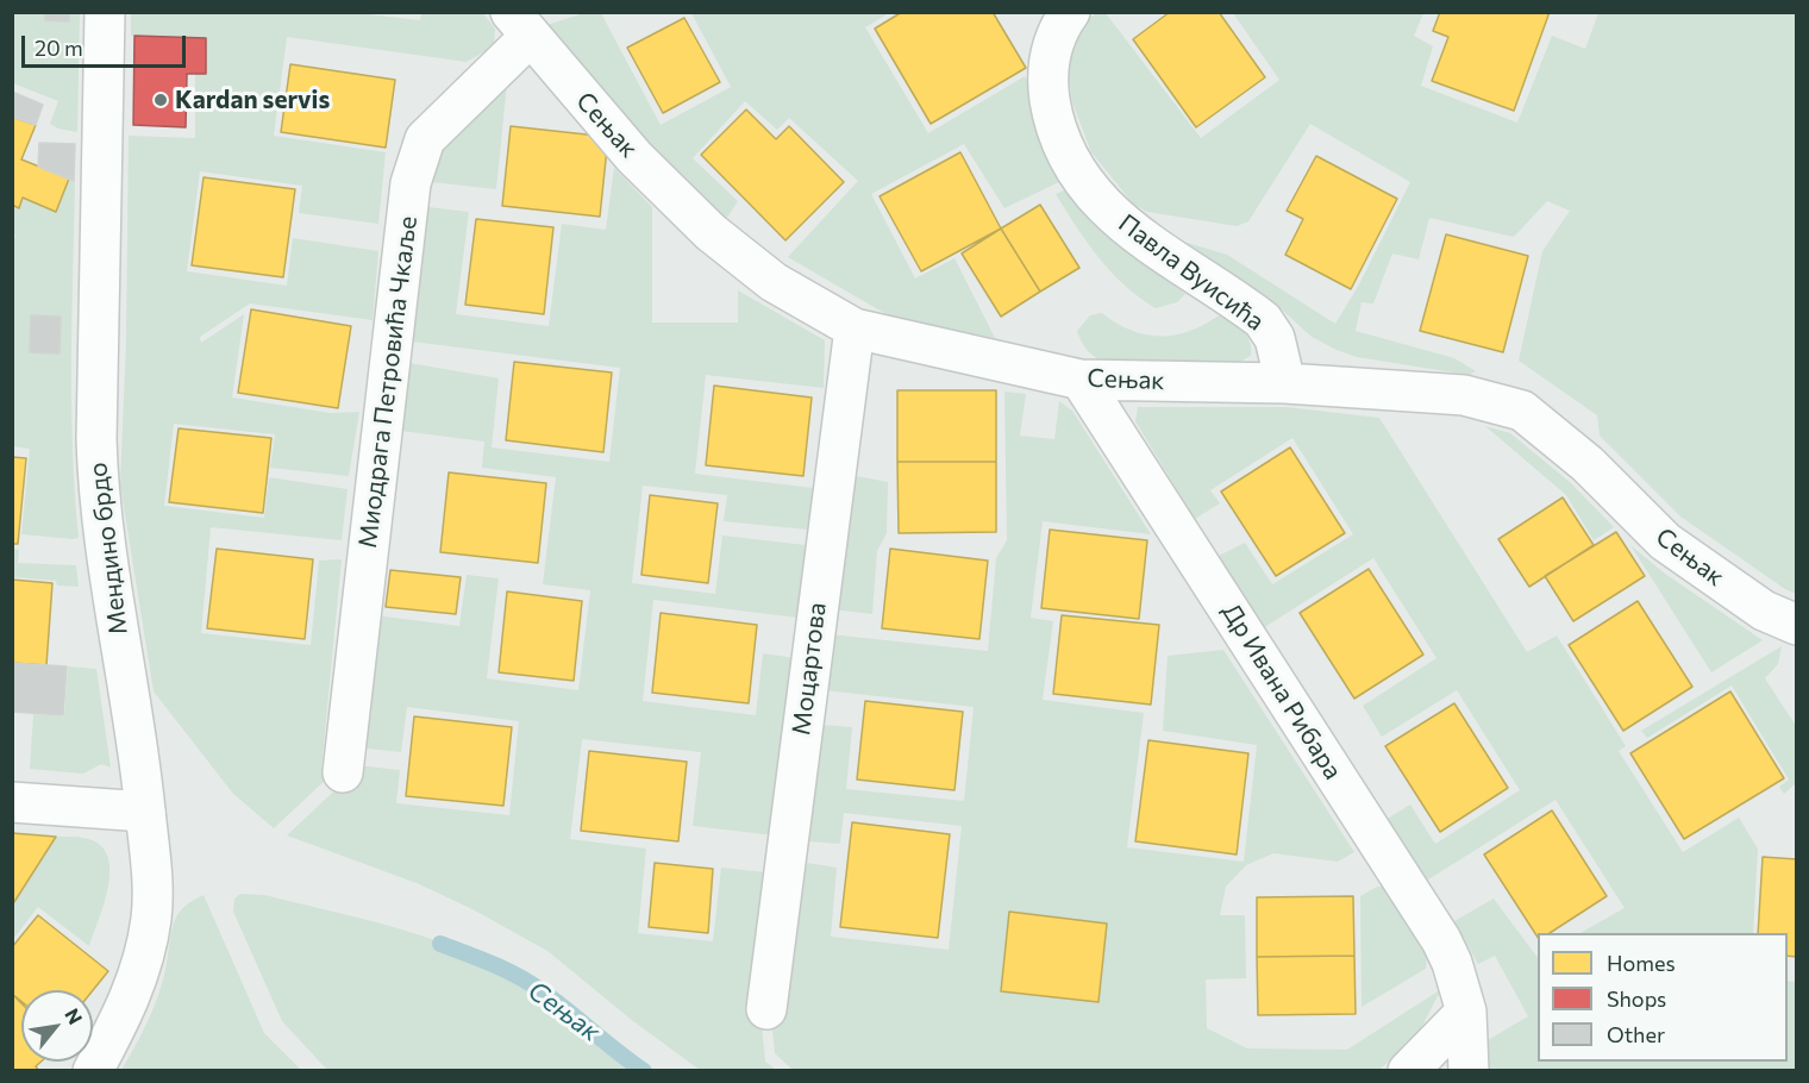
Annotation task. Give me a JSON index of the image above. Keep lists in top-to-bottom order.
{
  "streets": {
    "street": [
      "Сењак",
      "Павла Вуисића",
      "Миодрага Петровића Чкаље",
      "Мендино брдо",
      "Моцартова",
      "Др Ивана Рибара"
    ]
  },
  "crossings": [
    ["Сењак", "Павла Вуисића"],
    ["Сењак", "Миодрага Петровића Чкаље"],
    ["Сењак", "Моцартова"],
    ["Сењак", "Др Ивана Рибара"]
  ],
  "water": ["Сењак"],
  "places": ["Kardan servis"],
  "legend": ["Homes", "Shops", "Other"],
  "scale_bar": "20 m",
  "north": "top right"
}
